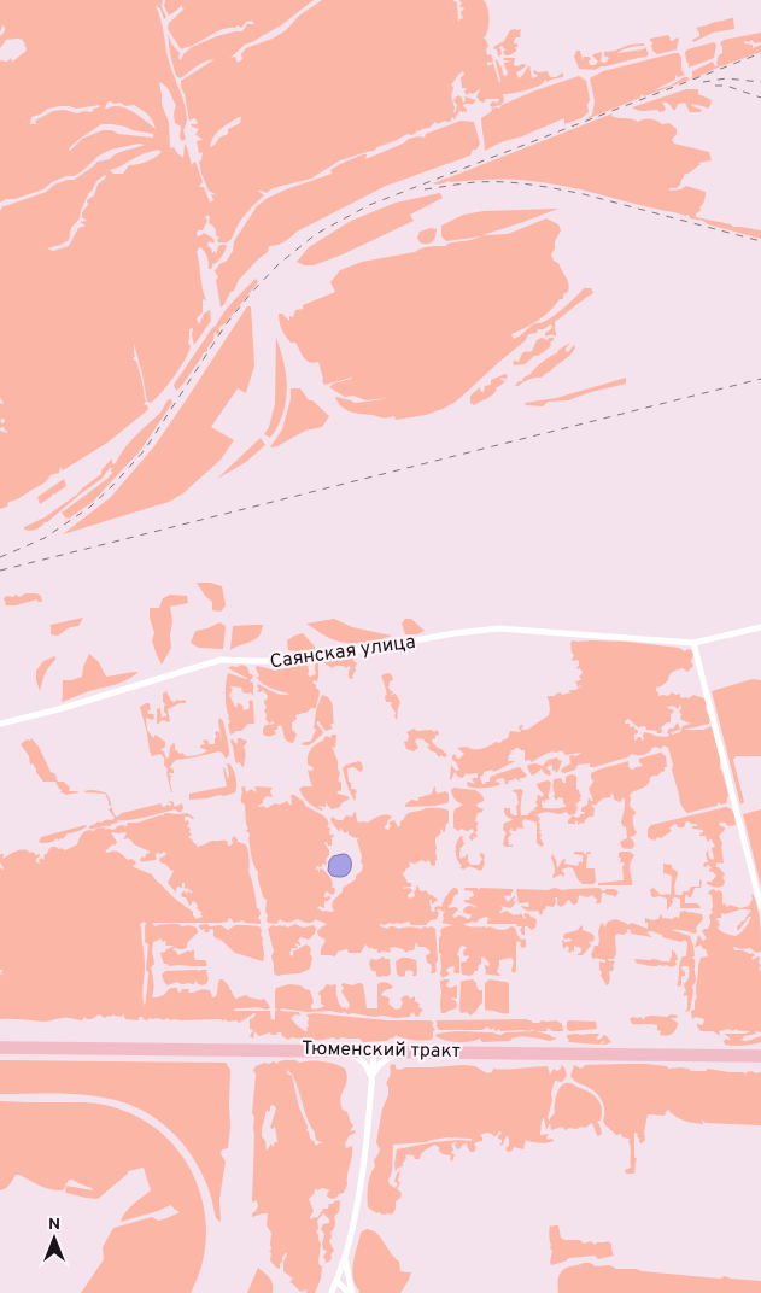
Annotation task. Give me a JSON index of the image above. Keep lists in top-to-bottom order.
{
  "streets": {
    "main road": ["Тюменский тракт"],
    "street": ["Саянская улица"]
  },
  "north": "top"
}
